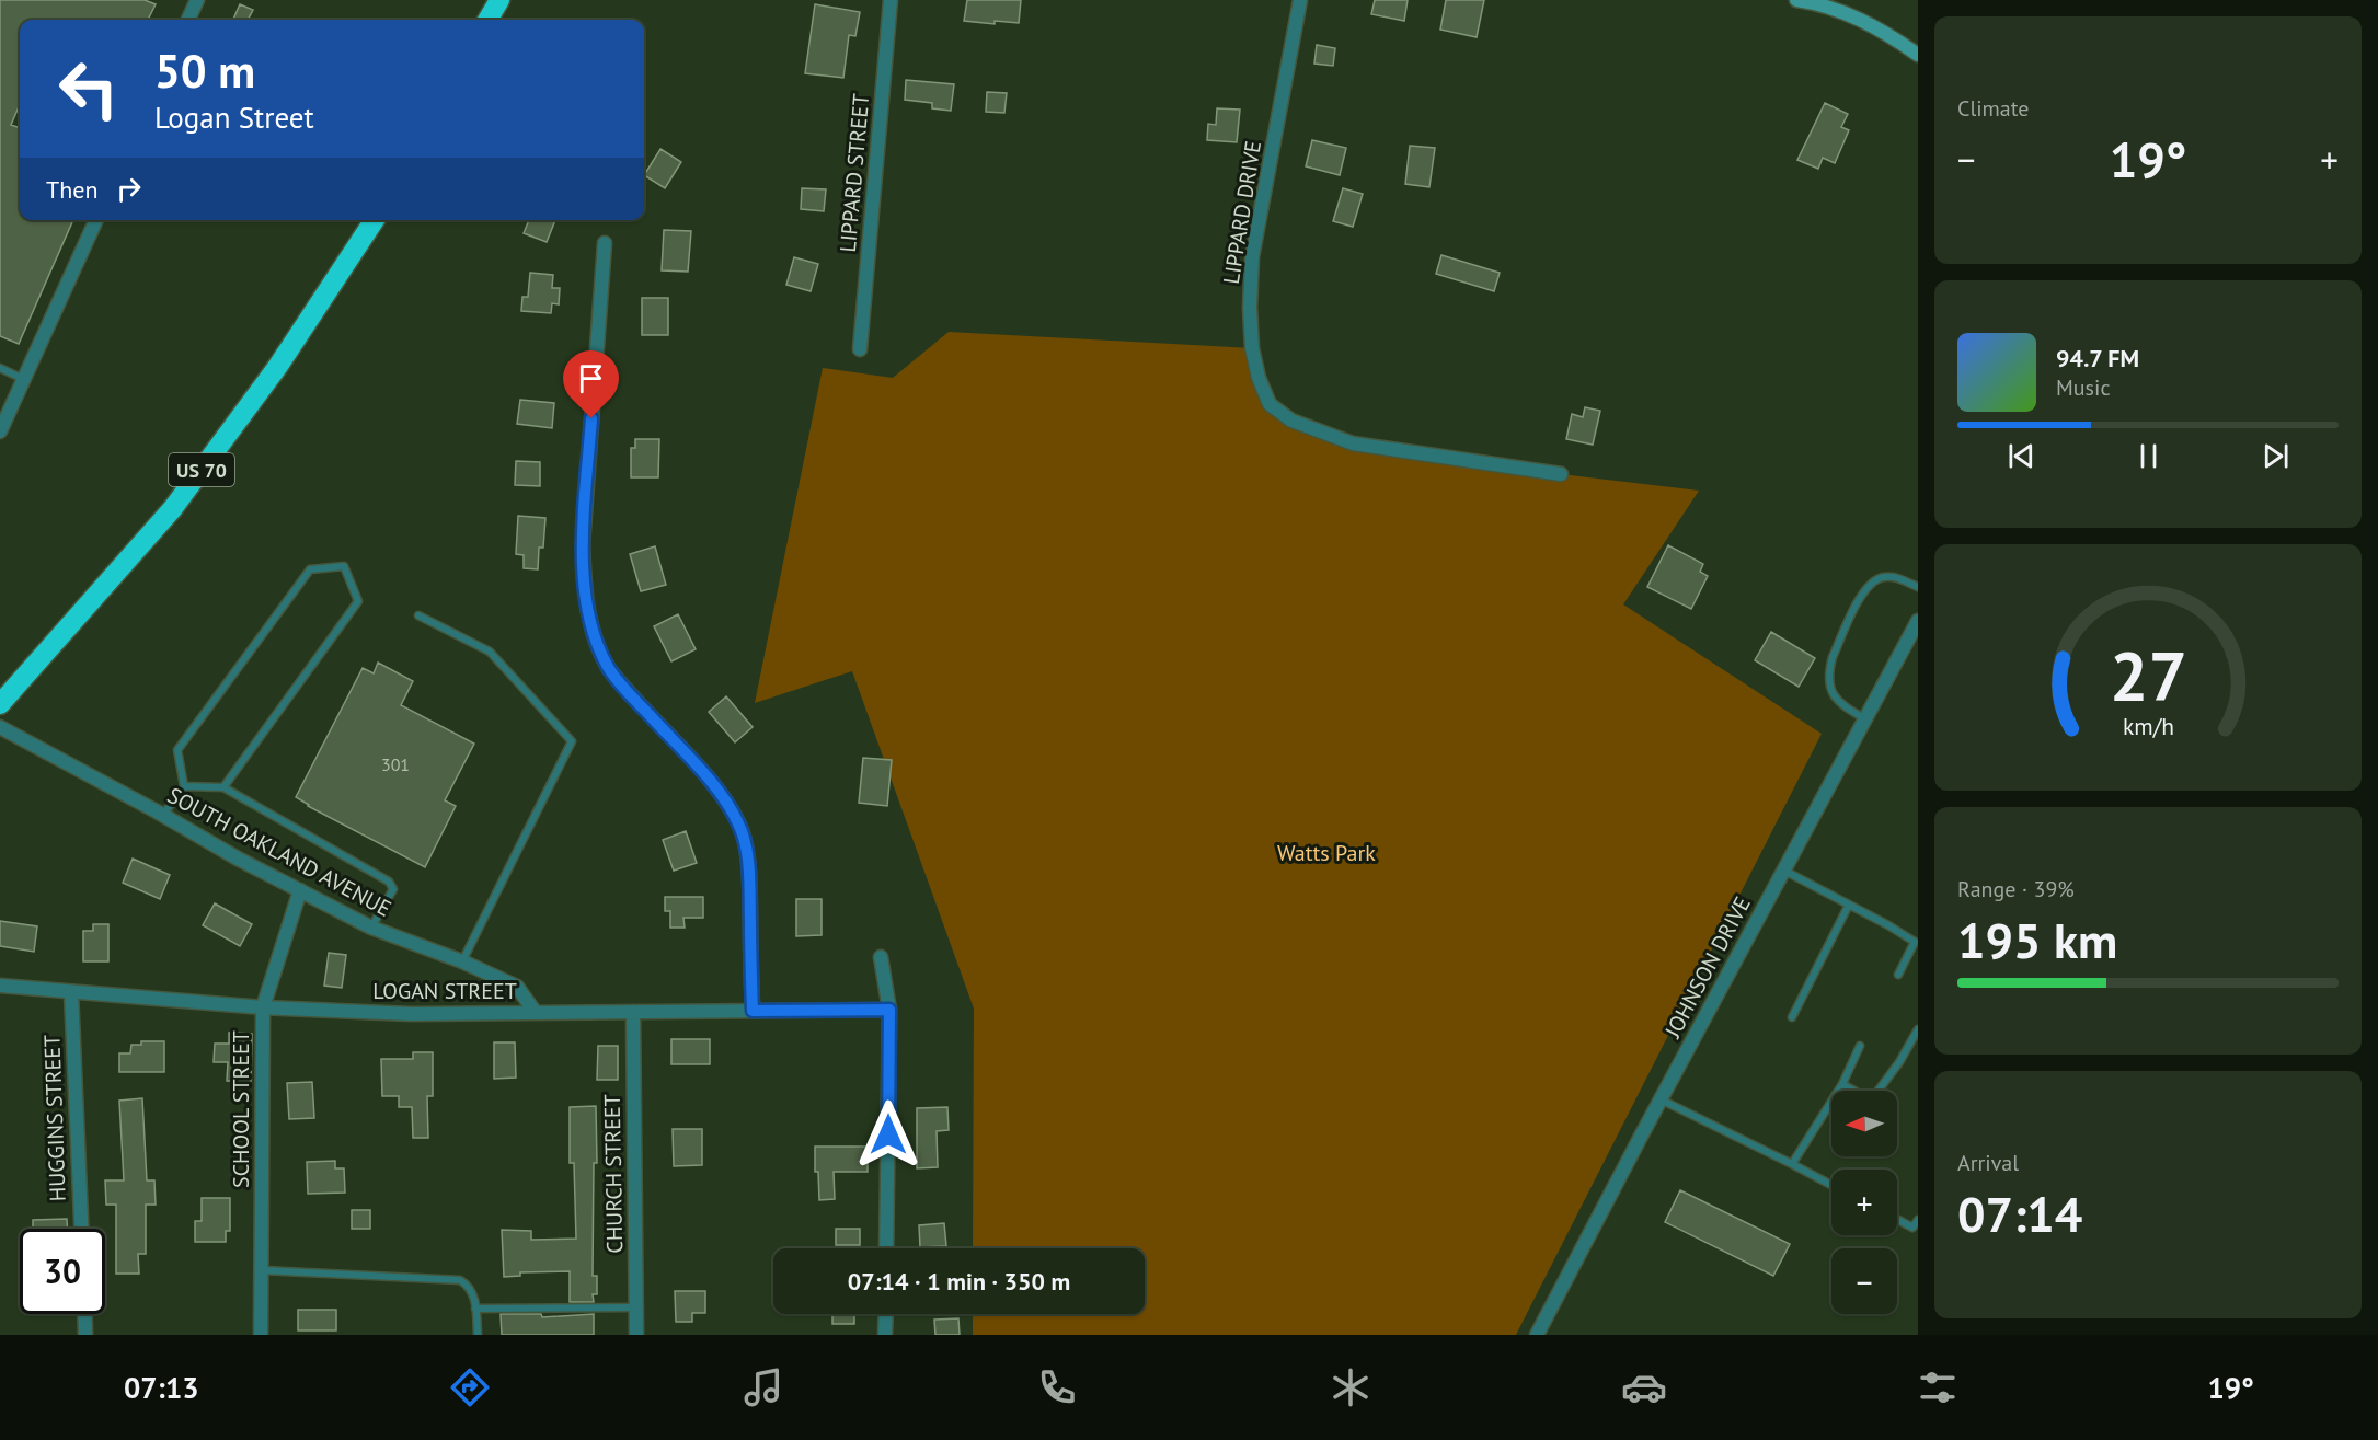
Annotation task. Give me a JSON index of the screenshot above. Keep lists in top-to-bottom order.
{
  "streets": {
    "highway": ["US 70"],
    "street": [
      "LIPPARD STREET",
      "LIPPARD DRIVE",
      "SOUTH OAKLAND AVENUE",
      "JOHNSON DRIVE",
      "LOGAN STREET",
      "SCHOOL STREET",
      "HUGGINS STREET",
      "CHURCH STREET"
    ]
  },
  "crossings": [
    ["SOUTH OAKLAND AVENUE", "LOGAN STREET"],
    ["SOUTH OAKLAND AVENUE", "SCHOOL STREET"],
    ["LOGAN STREET", "SCHOOL STREET"],
    ["LOGAN STREET", "HUGGINS STREET"],
    ["LOGAN STREET", "CHURCH STREET"]
  ],
  "parks": ["Watts Park"],
  "house_numbers": ["301"],
  "north": "left",
  "page": {
    "tile": [
      "Climate",
      ["Range · 39%", "195 km"],
      ["Arrival", "07:14"]
    ],
    "turn": ["50 m", "Logan Street"],
    "heat": ["−", "19°", "+"],
    "then": "Then",
    "song": ["94.7 FM", "Music"],
    "map_buttons": ["+", "−"],
    "limit": "30",
    "trip": "07:14 · 1 min · 350 m",
    "tabs": ["07:13", "19°"],
    "gauge": ["27", "km/h"]
  }
}
